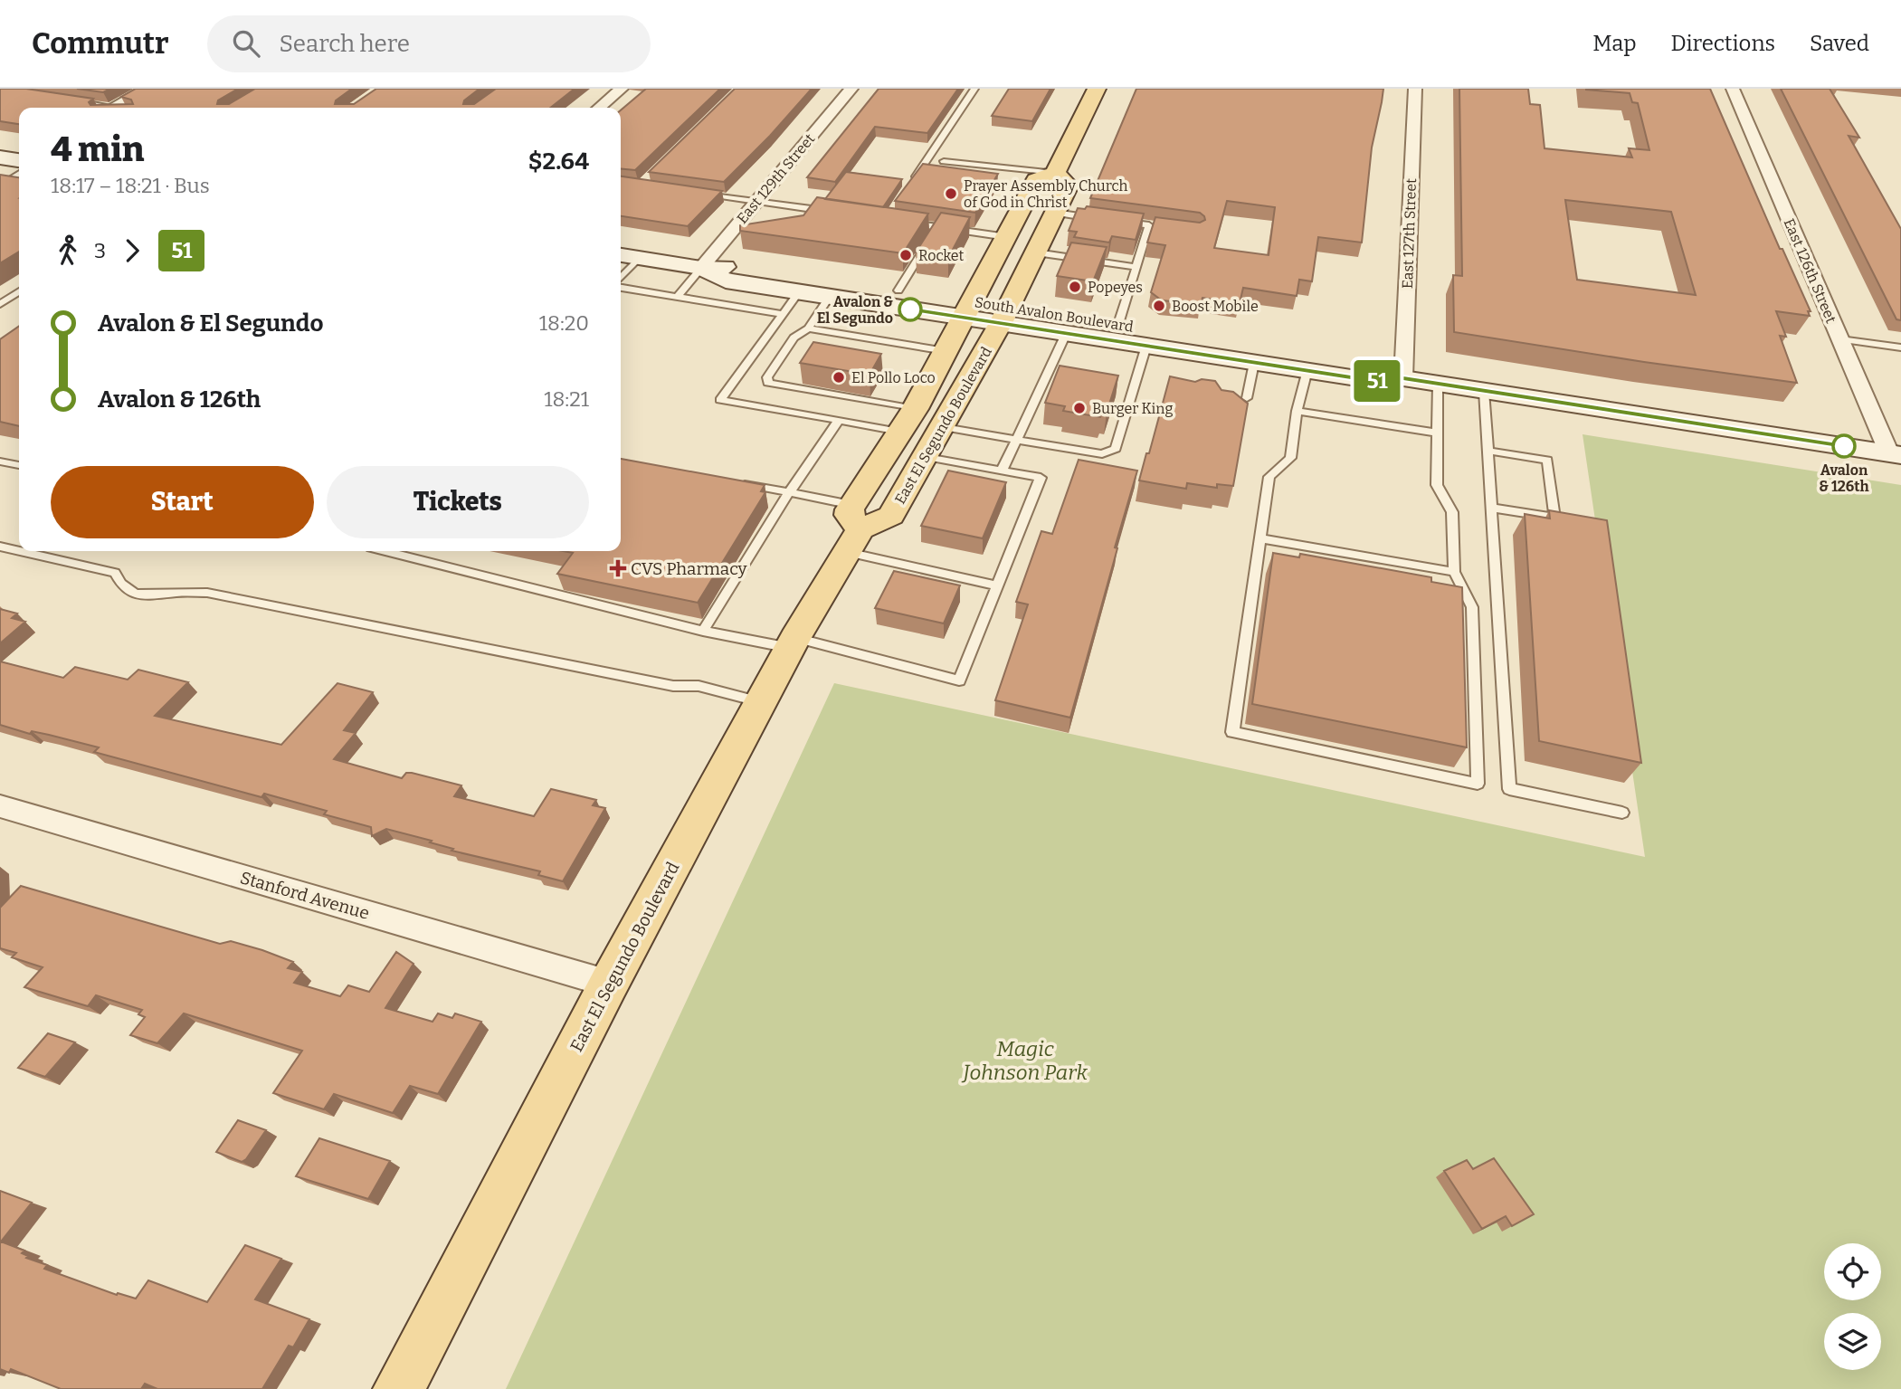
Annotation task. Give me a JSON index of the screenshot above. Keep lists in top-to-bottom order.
{
  "streets": {
    "main road": ["South Avalon Boulevard", "East El Segundo Boulevard"],
    "street": [
      "East 129th Street",
      "East 127th Street",
      "East 126th Street",
      "Stanford Avenue"
    ]
  },
  "crossings": [
    ["East 129th Street", "South Avalon Boulevard"],
    ["East 127th Street", "South Avalon Boulevard"],
    ["East 126th Street", "South Avalon Boulevard"],
    ["South Avalon Boulevard", "East El Segundo Boulevard"],
    ["East El Segundo Boulevard", "Stanford Avenue"]
  ],
  "parks": ["Magic Johnson Park"],
  "places": {
    "other": [
      "Prayer Assembly Church of God in Christ",
      "Rocket",
      "Popeyes",
      "Boost Mobile",
      "Avalon & El Segundo",
      "El Pollo Loco",
      "Burger King",
      "Avalon & 126th"
    ],
    "health": ["CVS Pharmacy"]
  },
  "lines": ["bus line 51"],
  "page": {
    "header": "Commutr",
    "search": "Search here",
    "nav": ["Map", "Directions", "Saved"],
    "on_map": "51",
    "heading": ["4 min", "18:17 – 18:21 · Bus", "$2.64"],
    "legs": ["3", "51"],
    "list": [
      {
        "name": "Avalon & El Segundo",
        "value": "18:20"
      },
      {
        "name": "Avalon & 126th",
        "value": "18:21"
      }
    ],
    "buttons": ["Start", "Tickets"]
  }
}
